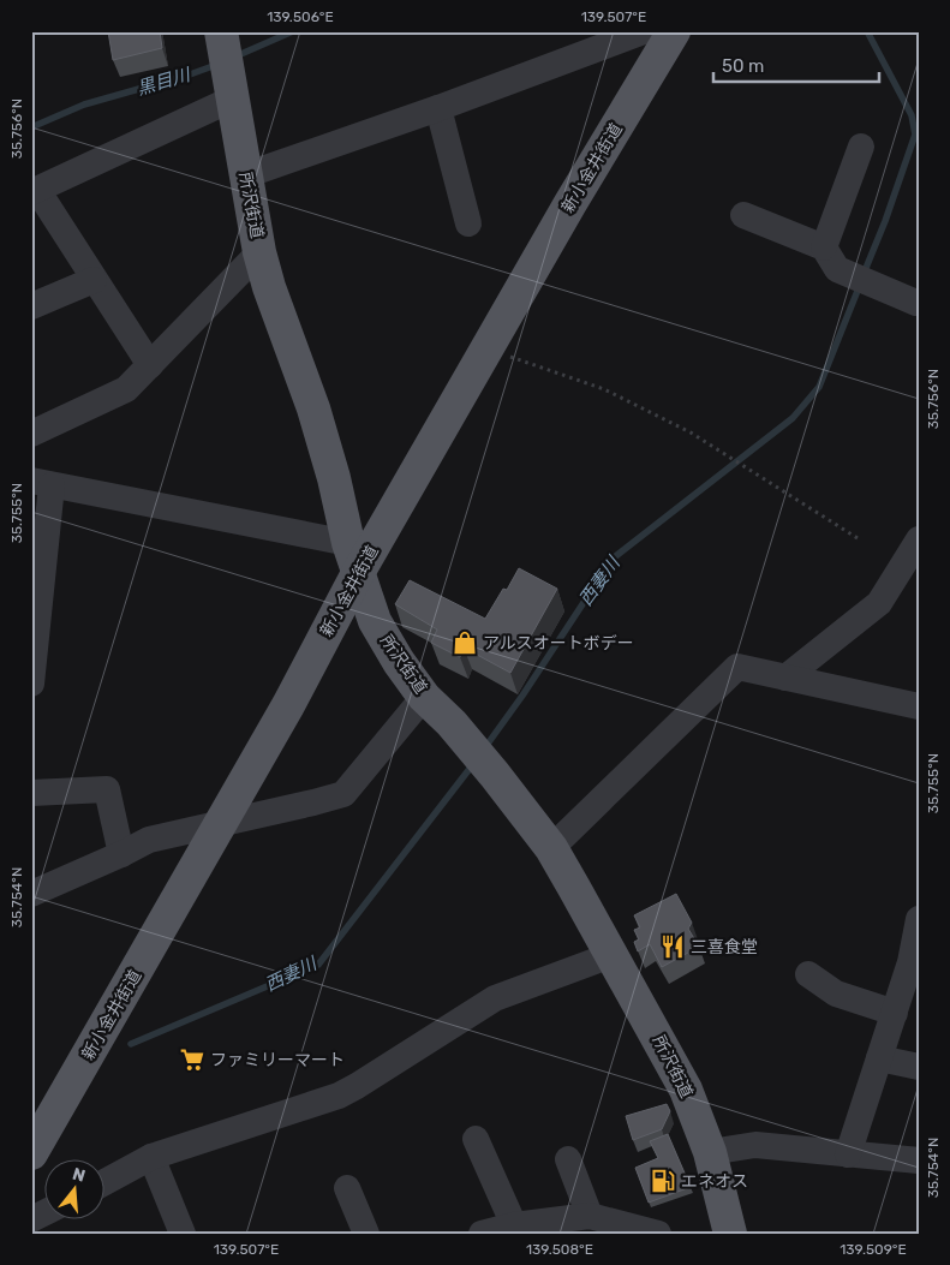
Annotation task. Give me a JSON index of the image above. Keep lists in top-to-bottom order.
{
  "streets": {
    "main road": ["新小金井街道", "所沢街道"]
  },
  "crossings": [
    ["新小金井街道", "所沢街道"]
  ],
  "water": ["黒目川", "西妻川"],
  "places": {
    "shop": ["アルスオートボデー"],
    "restaurant": ["三喜食堂"],
    "supermarket": ["ファミリーマート"],
    "fuel station": ["エネオス"]
  },
  "scale_bar": "50 m",
  "north": "top",
  "coordinates": [
    "139.506°E",
    "139.507°E",
    "35.756°N",
    "35.755°N",
    "35.754°N",
    "139.508°E",
    "139.509°E"
  ]
}
